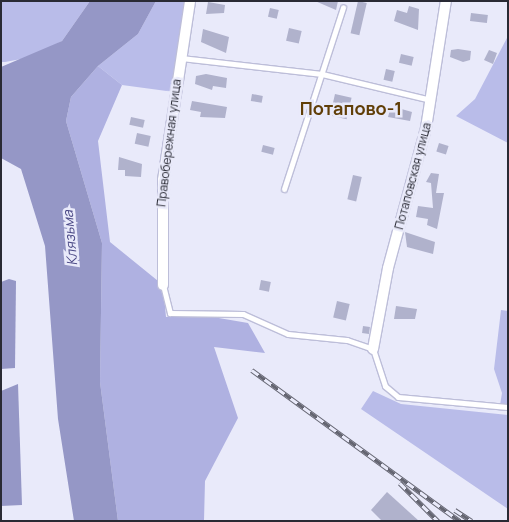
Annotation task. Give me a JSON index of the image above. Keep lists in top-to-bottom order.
{
  "streets": {
    "street": ["Правобережная улица", "Потаповская улица"]
  },
  "districts": ["Потапово-1"],
  "water": ["Клязьма"]
}
